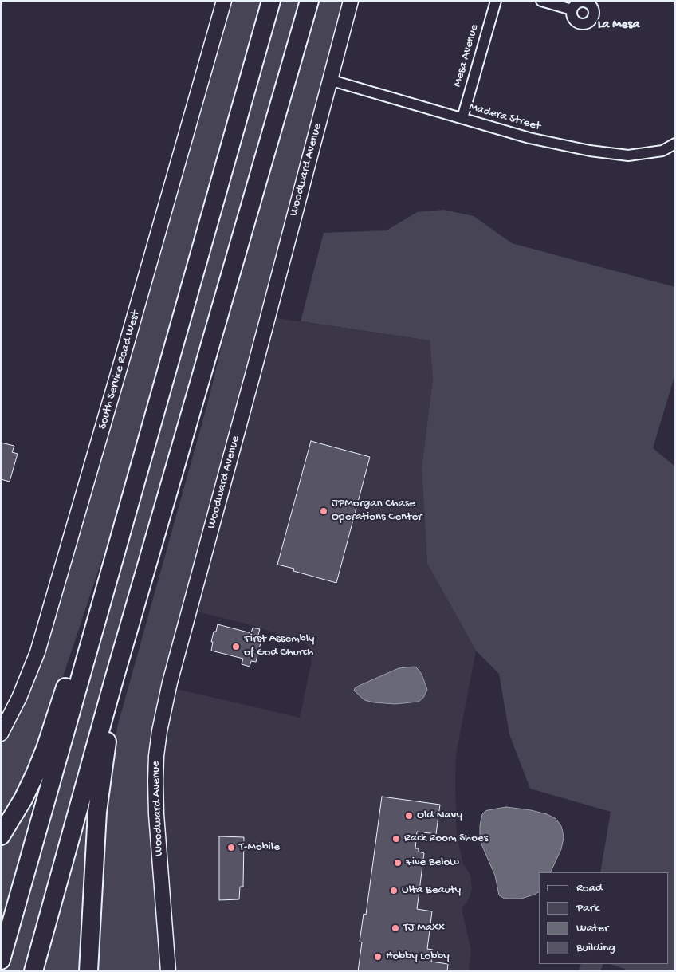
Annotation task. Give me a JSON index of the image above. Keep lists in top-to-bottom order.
{
  "streets": {
    "main road": ["Woodward Avenue", "South Service Road West"],
    "street": ["Mesa Avenue", "Madera Street"]
  },
  "crossings": [
    ["Mesa Avenue", "Madera Street"],
    ["Madera Street", "Woodward Avenue"]
  ],
  "districts": ["La Mesa"],
  "places": [
    "JPMorgan Chase Operations Center",
    "First Assembly of God Church",
    "Old Navy",
    "Rack Room Shoes",
    "T-Mobile",
    "Five Below",
    "Ulta Beauty",
    "TJ Maxx",
    "Hobby Lobby"
  ],
  "legend": [
    "Road",
    "Park",
    "Water",
    "Building"
  ]
}
